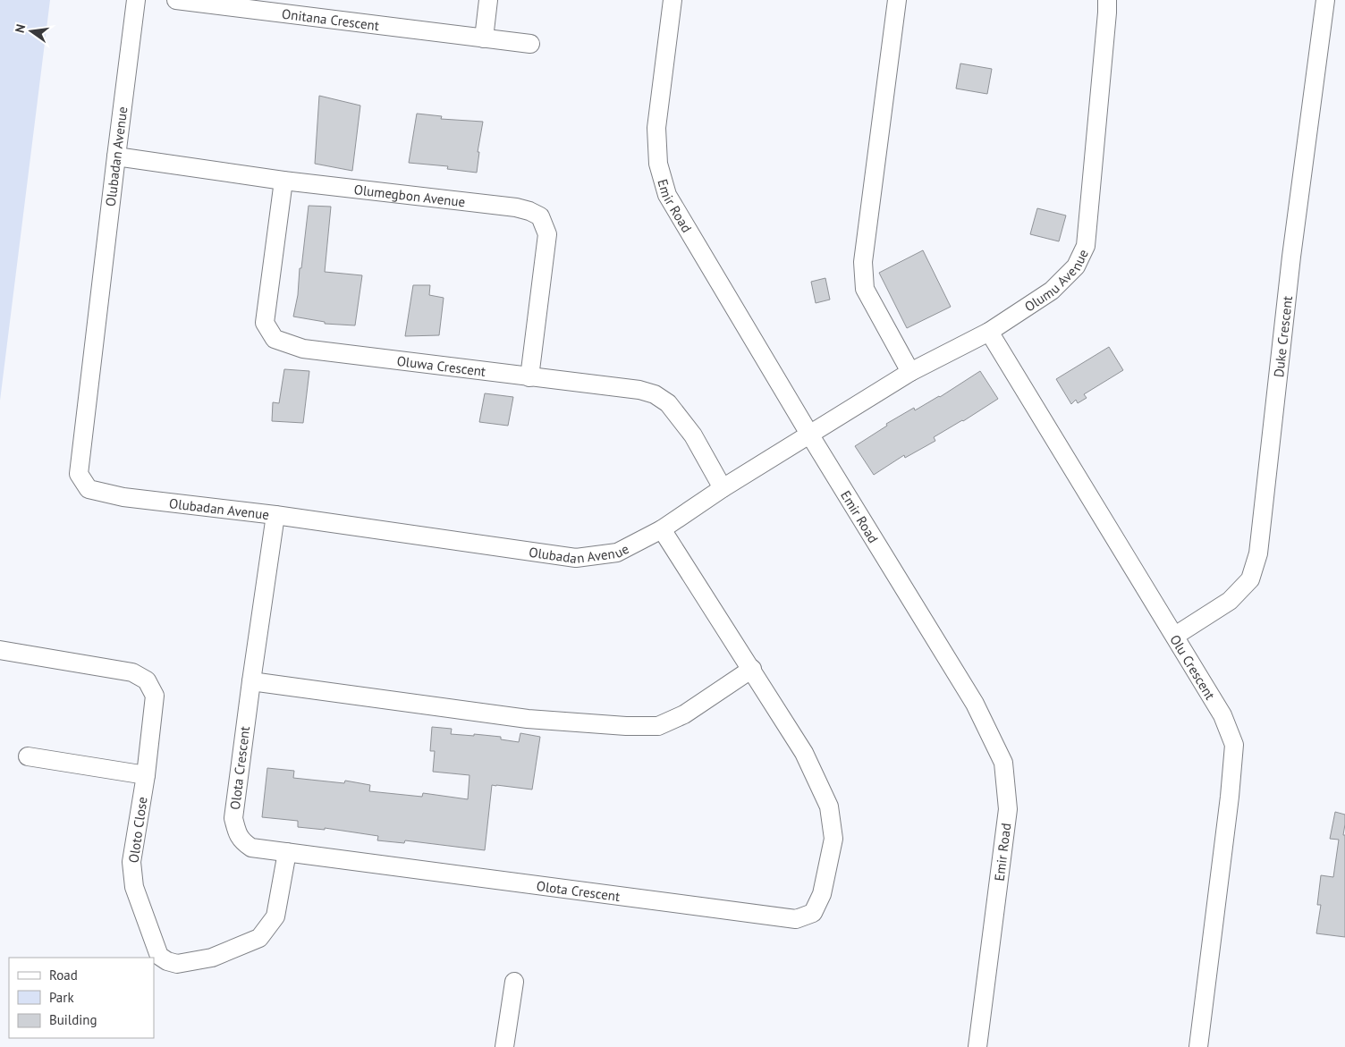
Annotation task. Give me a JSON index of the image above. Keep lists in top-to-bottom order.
{
  "streets": {
    "street": [
      "Onitana Crescent",
      "Olubadan Avenue",
      "Olumegbon Avenue",
      "Emir Road",
      "Olumu Avenue",
      "Duke Crescent",
      "Oluwa Crescent",
      "Olu Crescent",
      "Olota Crescent",
      "Oloto Close"
    ]
  },
  "crossings": [
    ["Olubadan Avenue", "Olumegbon Avenue"],
    ["Olubadan Avenue", "Emir Road"],
    ["Olubadan Avenue", "Olumu Avenue"],
    ["Olubadan Avenue", "Oluwa Crescent"],
    ["Olubadan Avenue", "Olota Crescent"],
    ["Olumegbon Avenue", "Oluwa Crescent"],
    ["Emir Road", "Olumu Avenue"],
    ["Olumu Avenue", "Olu Crescent"],
    ["Duke Crescent", "Olu Crescent"],
    ["Olota Crescent", "Oloto Close"]
  ],
  "legend": ["Road", "Park", "Building"],
  "north": "left"
}
